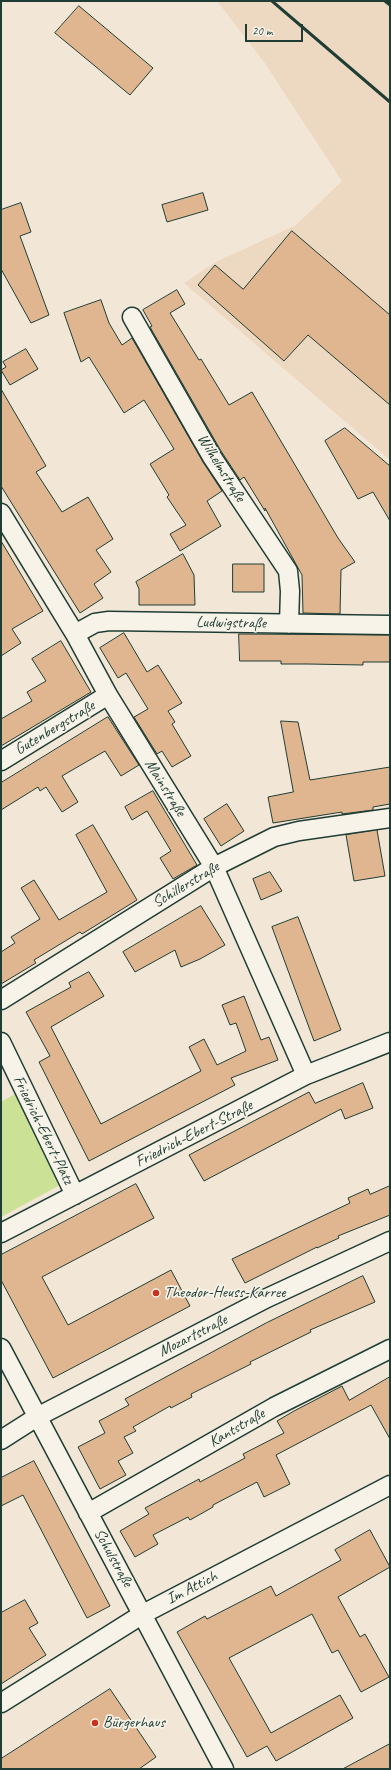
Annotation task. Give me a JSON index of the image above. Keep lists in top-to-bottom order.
{
  "streets": {
    "street": [
      "Wilhelmstraße",
      "Ludwigstraße",
      "Gutenbergstraße",
      "Mainstraße",
      "Schillerstraße",
      "Friedrich-Ebert-Platz",
      "Friedrich-Ebert-Straße",
      "Mozartstraße",
      "Kantstraße",
      "Schulstraße",
      "Im Attich"
    ]
  },
  "crossings": [
    ["Wilhelmstraße", "Ludwigstraße"],
    ["Ludwigstraße", "Mainstraße"],
    ["Gutenbergstraße", "Mainstraße"],
    ["Mainstraße", "Schillerstraße"],
    ["Mainstraße", "Friedrich-Ebert-Straße"],
    ["Friedrich-Ebert-Platz", "Friedrich-Ebert-Straße"],
    ["Mozartstraße", "Schulstraße"],
    ["Kantstraße", "Schulstraße"],
    ["Schulstraße", "Im Attich"]
  ],
  "places": ["Theodor-Heuss-Karree", "Bürgerhaus"],
  "scale_bar": "20 m"
}
